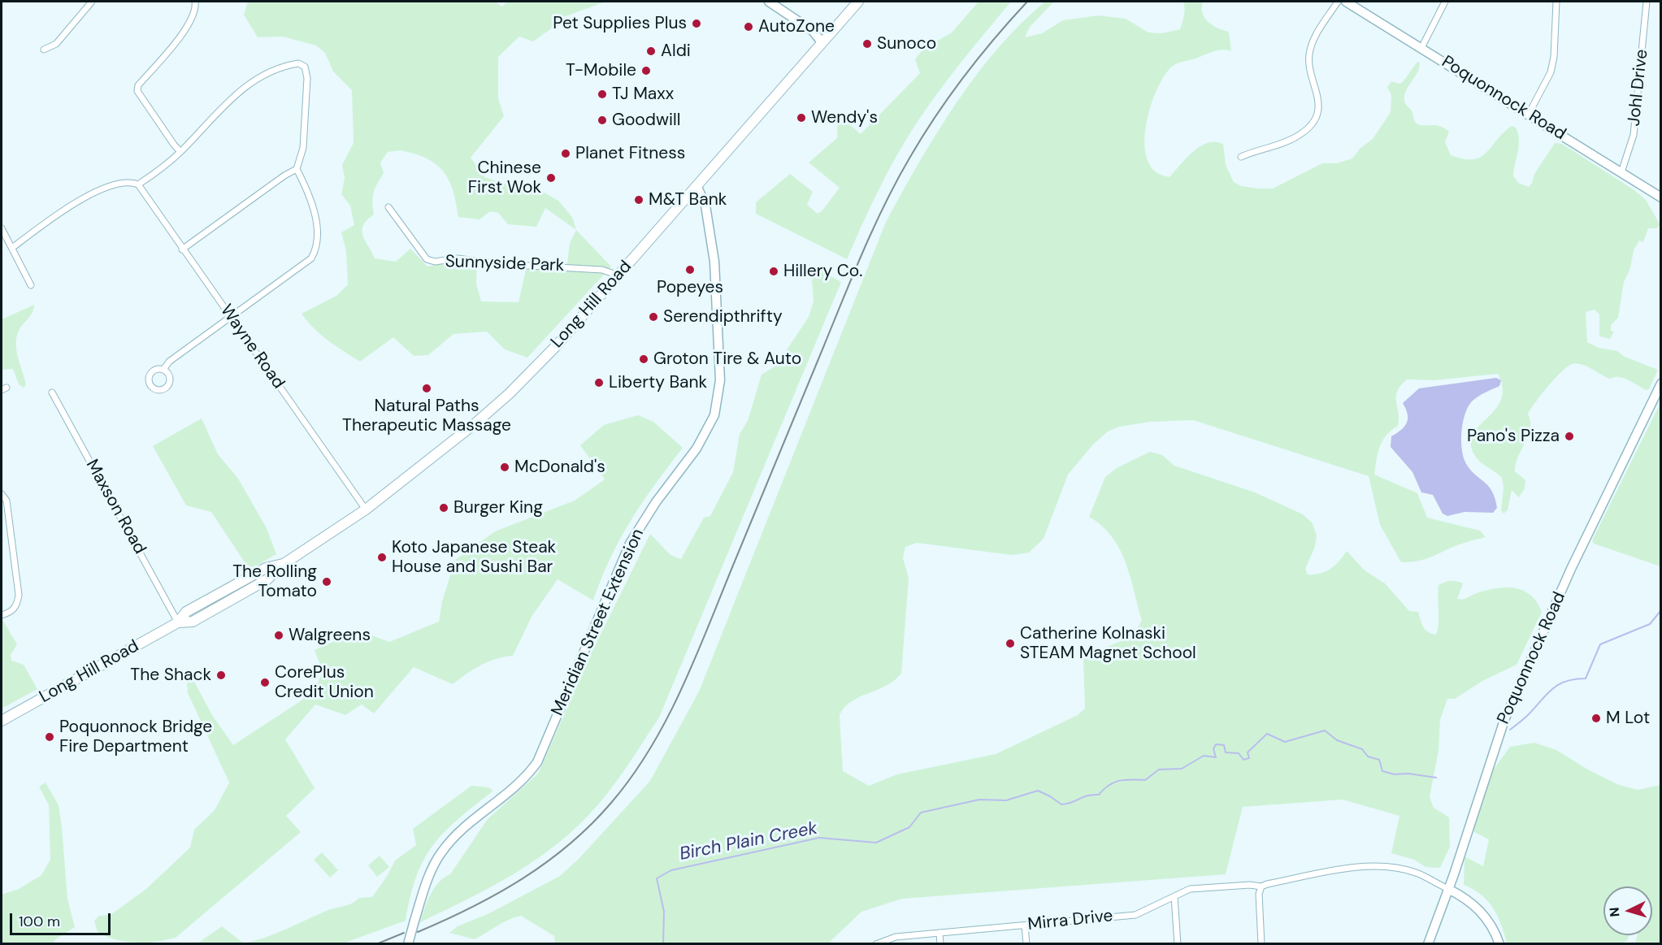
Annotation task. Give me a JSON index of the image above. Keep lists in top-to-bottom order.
{
  "streets": {
    "main road": ["Long Hill Road"],
    "street": [
      "Johl Drive",
      "Poquonnock Road",
      "Sunnyside Park",
      "Wayne Road",
      "Maxson Road",
      "Meridian Street Extension",
      "Mirra Drive"
    ]
  },
  "crossings": [
    ["Johl Drive", "Poquonnock Road"],
    ["Poquonnock Road", "Mirra Drive"],
    ["Sunnyside Park", "Long Hill Road"],
    ["Long Hill Road", "Wayne Road"],
    ["Long Hill Road", "Maxson Road"],
    ["Long Hill Road", "Meridian Street Extension"]
  ],
  "water": ["Birch Plain Creek"],
  "places": [
    "Pet Supplies Plus",
    "AutoZone",
    "Sunoco",
    "Aldi",
    "T-Mobile",
    "TJ Maxx",
    "Wendy's",
    "Goodwill",
    "Planet Fitness",
    "Chinese First Wok",
    "M&T Bank",
    "Popeyes",
    "Hillery Co.",
    "Serendipthrifty",
    "Groton Tire & Auto",
    "Liberty Bank",
    "Natural Paths Therapeutic Massage",
    "Pano's Pizza",
    "McDonald's",
    "Burger King",
    "Koto Japanese Steak House and Sushi Bar",
    "The Rolling Tomato",
    "Walgreens",
    "Catherine Kolnaski STEAM Magnet School",
    "The Shack",
    "CorePlus Credit Union",
    "M Lot",
    "Poquonnock Bridge Fire Department"
  ],
  "scale_bar": "100 m",
  "north": "left"
}
